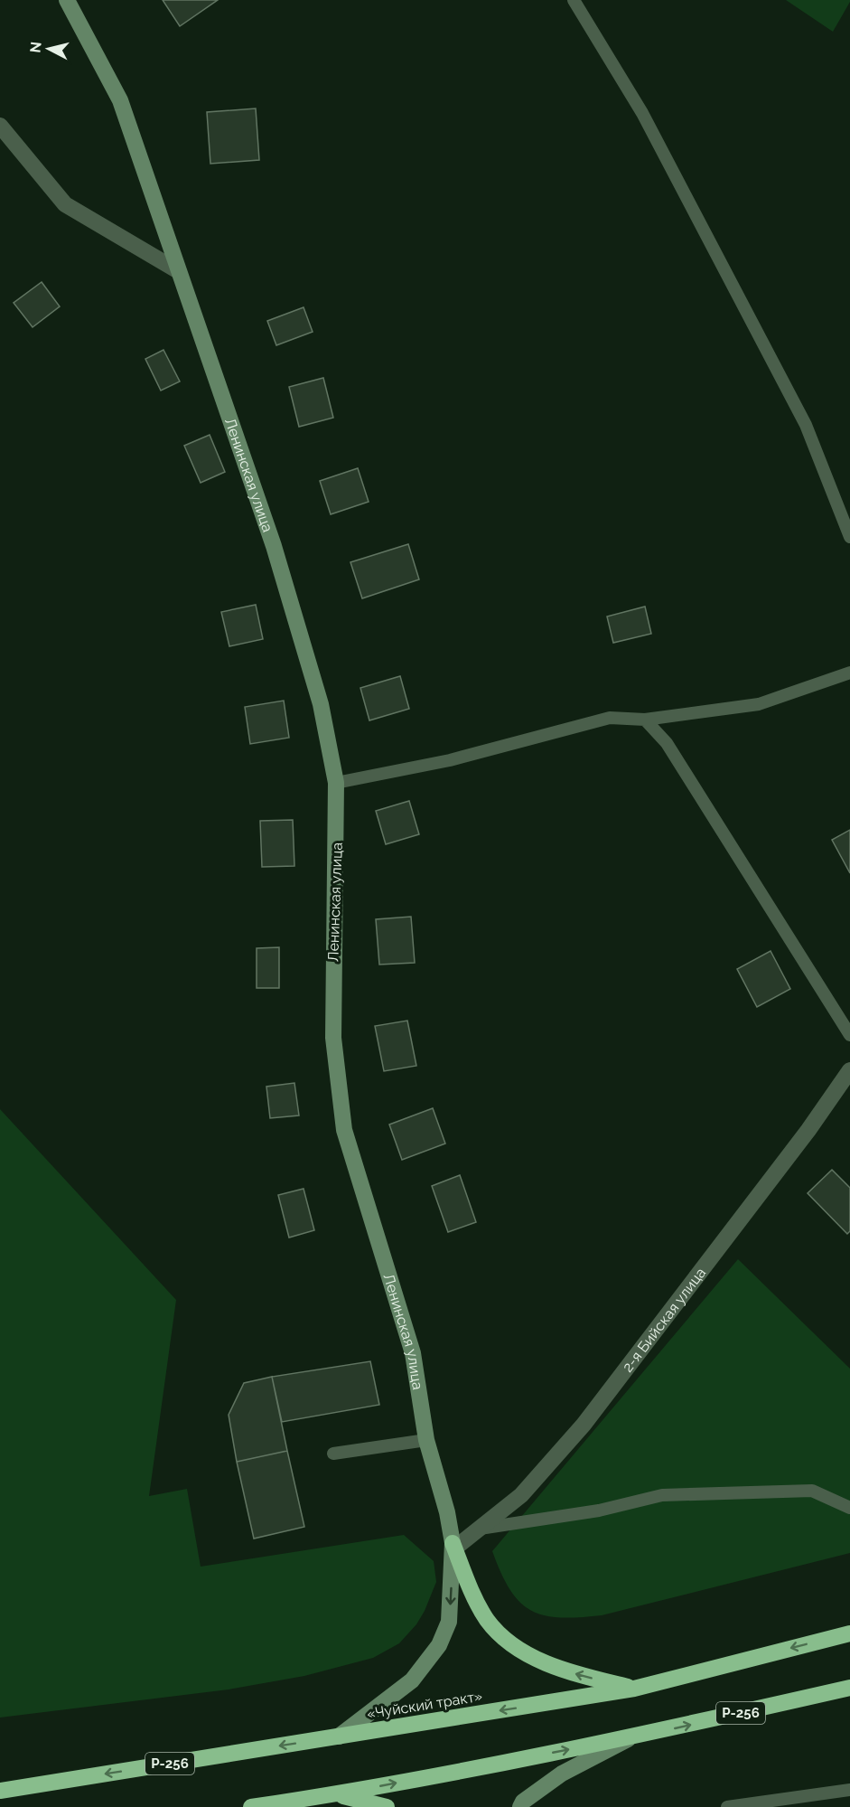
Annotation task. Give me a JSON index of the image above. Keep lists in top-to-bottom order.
{
  "streets": {
    "highway": ["«Чуйский тракт»", "Р-256"],
    "street": ["Ленинская улица", "2-я Бийская улица"]
  },
  "crossings": [
    ["Ленинская улица", "2-я Бийская улица"],
    ["Ленинская улица", "«Чуйский тракт»"]
  ],
  "north": "left"
}
